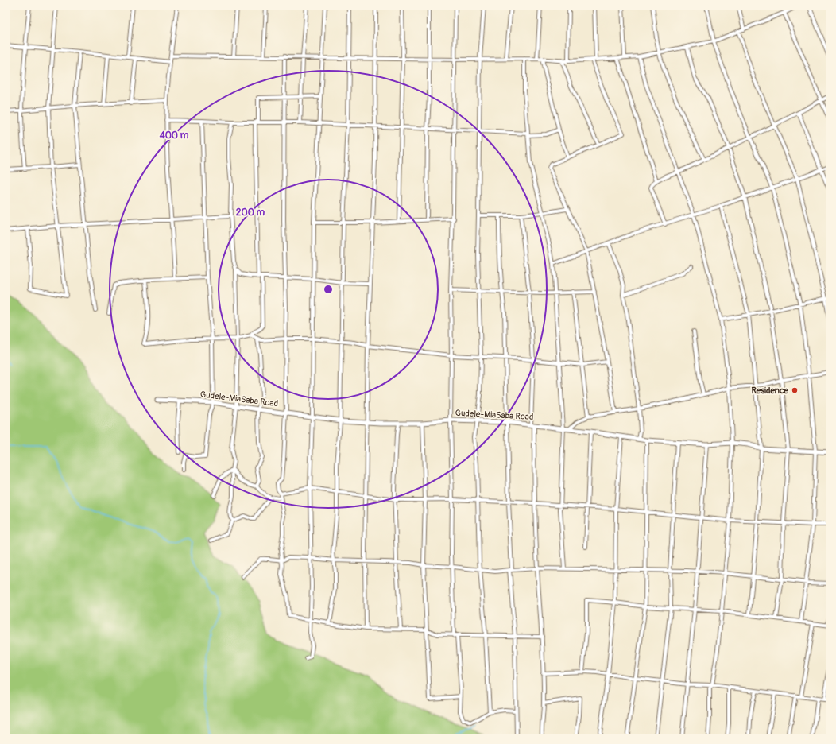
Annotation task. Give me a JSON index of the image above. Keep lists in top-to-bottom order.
{
  "streets": {
    "street": ["Gudele-MiaSaba Road"]
  },
  "places": ["Residence"],
  "rings": ["400 m", "200 m"]
}
